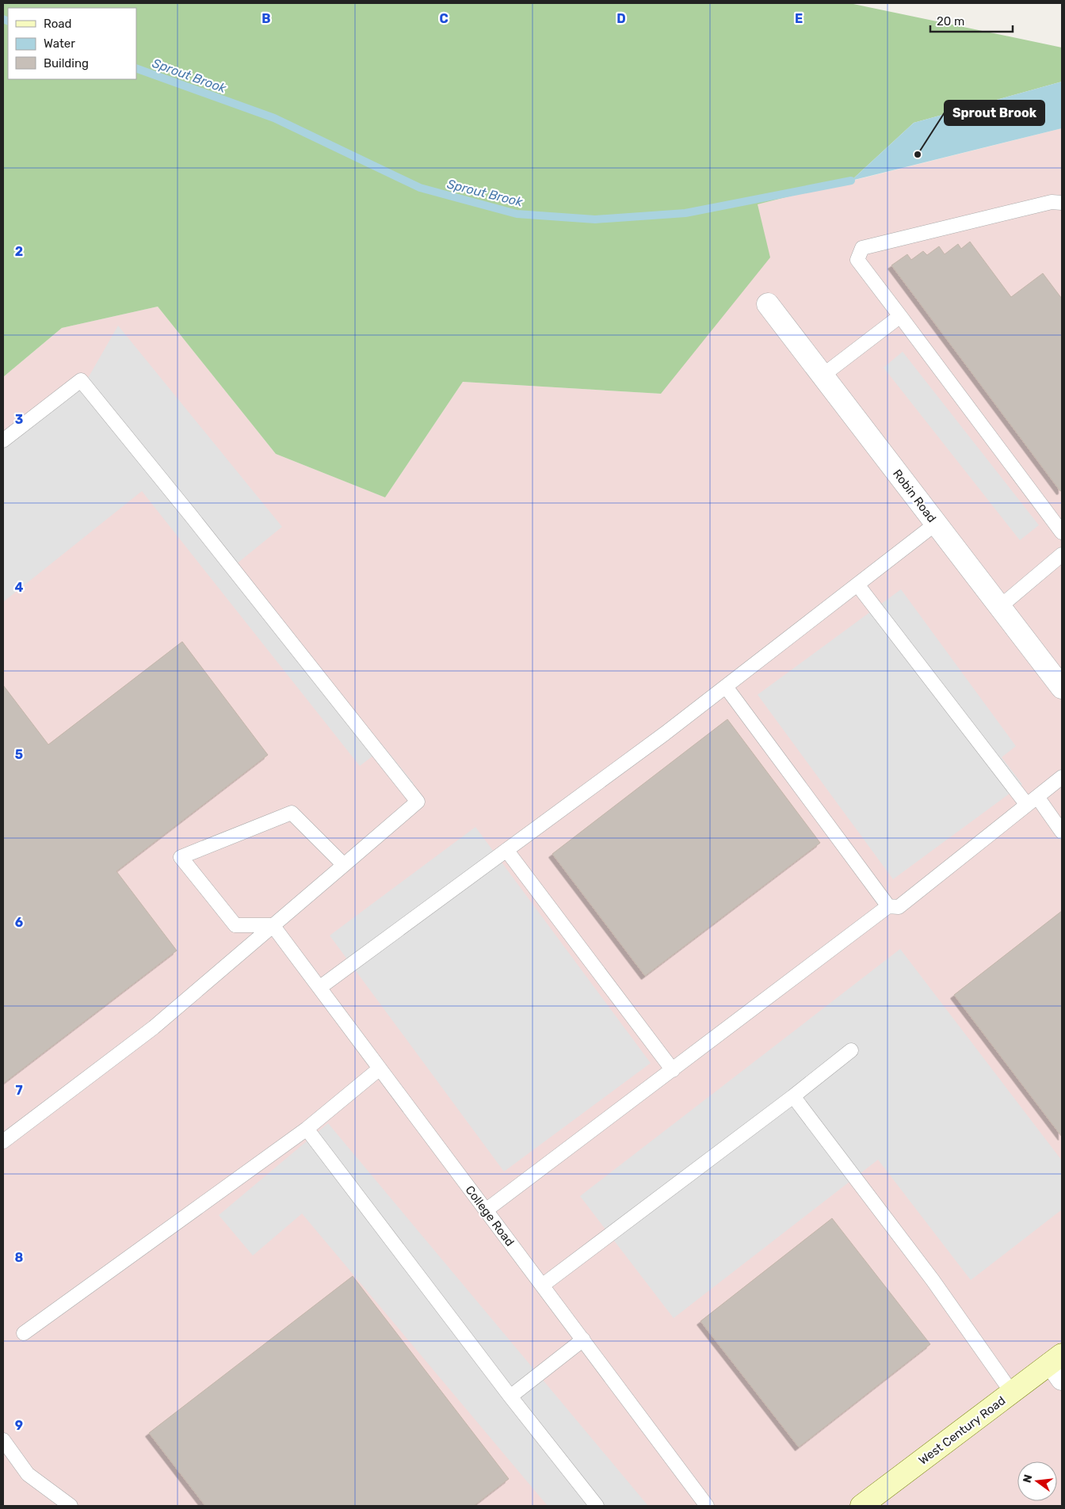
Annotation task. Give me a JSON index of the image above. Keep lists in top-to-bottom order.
{
  "streets": {
    "main road": ["West Century Road"],
    "street": ["Robin Road"],
    "lane": ["College Road"]
  },
  "water": ["Sprout Brook"],
  "places": ["Sprout Brook"],
  "legend": ["Road", "Water", "Building"],
  "scale_bar": "20 m",
  "north": "left",
  "grid": {
    "columns": [
      "B",
      "C",
      "D",
      "E"
    ],
    "rows": [
      "2",
      "3",
      "4",
      "5",
      "6",
      "7",
      "8",
      "9"
    ]
  }
}
